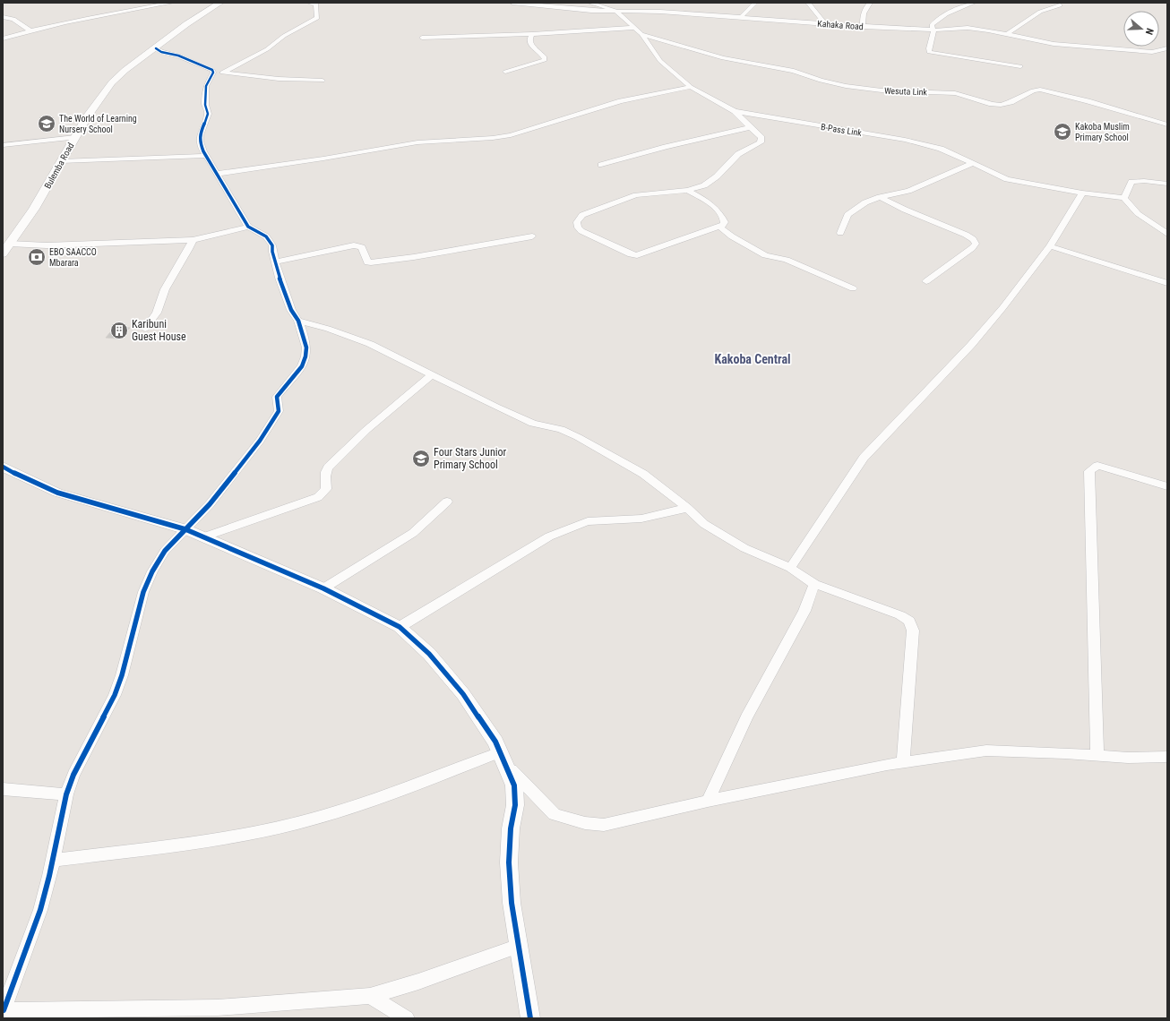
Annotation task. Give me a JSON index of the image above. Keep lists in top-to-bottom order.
{
  "streets": {
    "main road": ["Bulemba Road"],
    "street": ["Kahaka Road", "Wesuta Link", "B-Pass Link"]
  },
  "crossings": [
    ["Kahaka Road", "B-Pass Link"],
    ["Wesuta Link", "B-Pass Link"]
  ],
  "districts": ["Kakoba Central"],
  "places": {
    "school or university": ["The World of Learning Nursery School", "Kakoba Muslim Primary School", "Four Stars Junior Primary School"],
    "bank": ["EBO SAACCO Mbarara"],
    "building": ["Karibuni Guest House"]
  },
  "north": "right"
}
